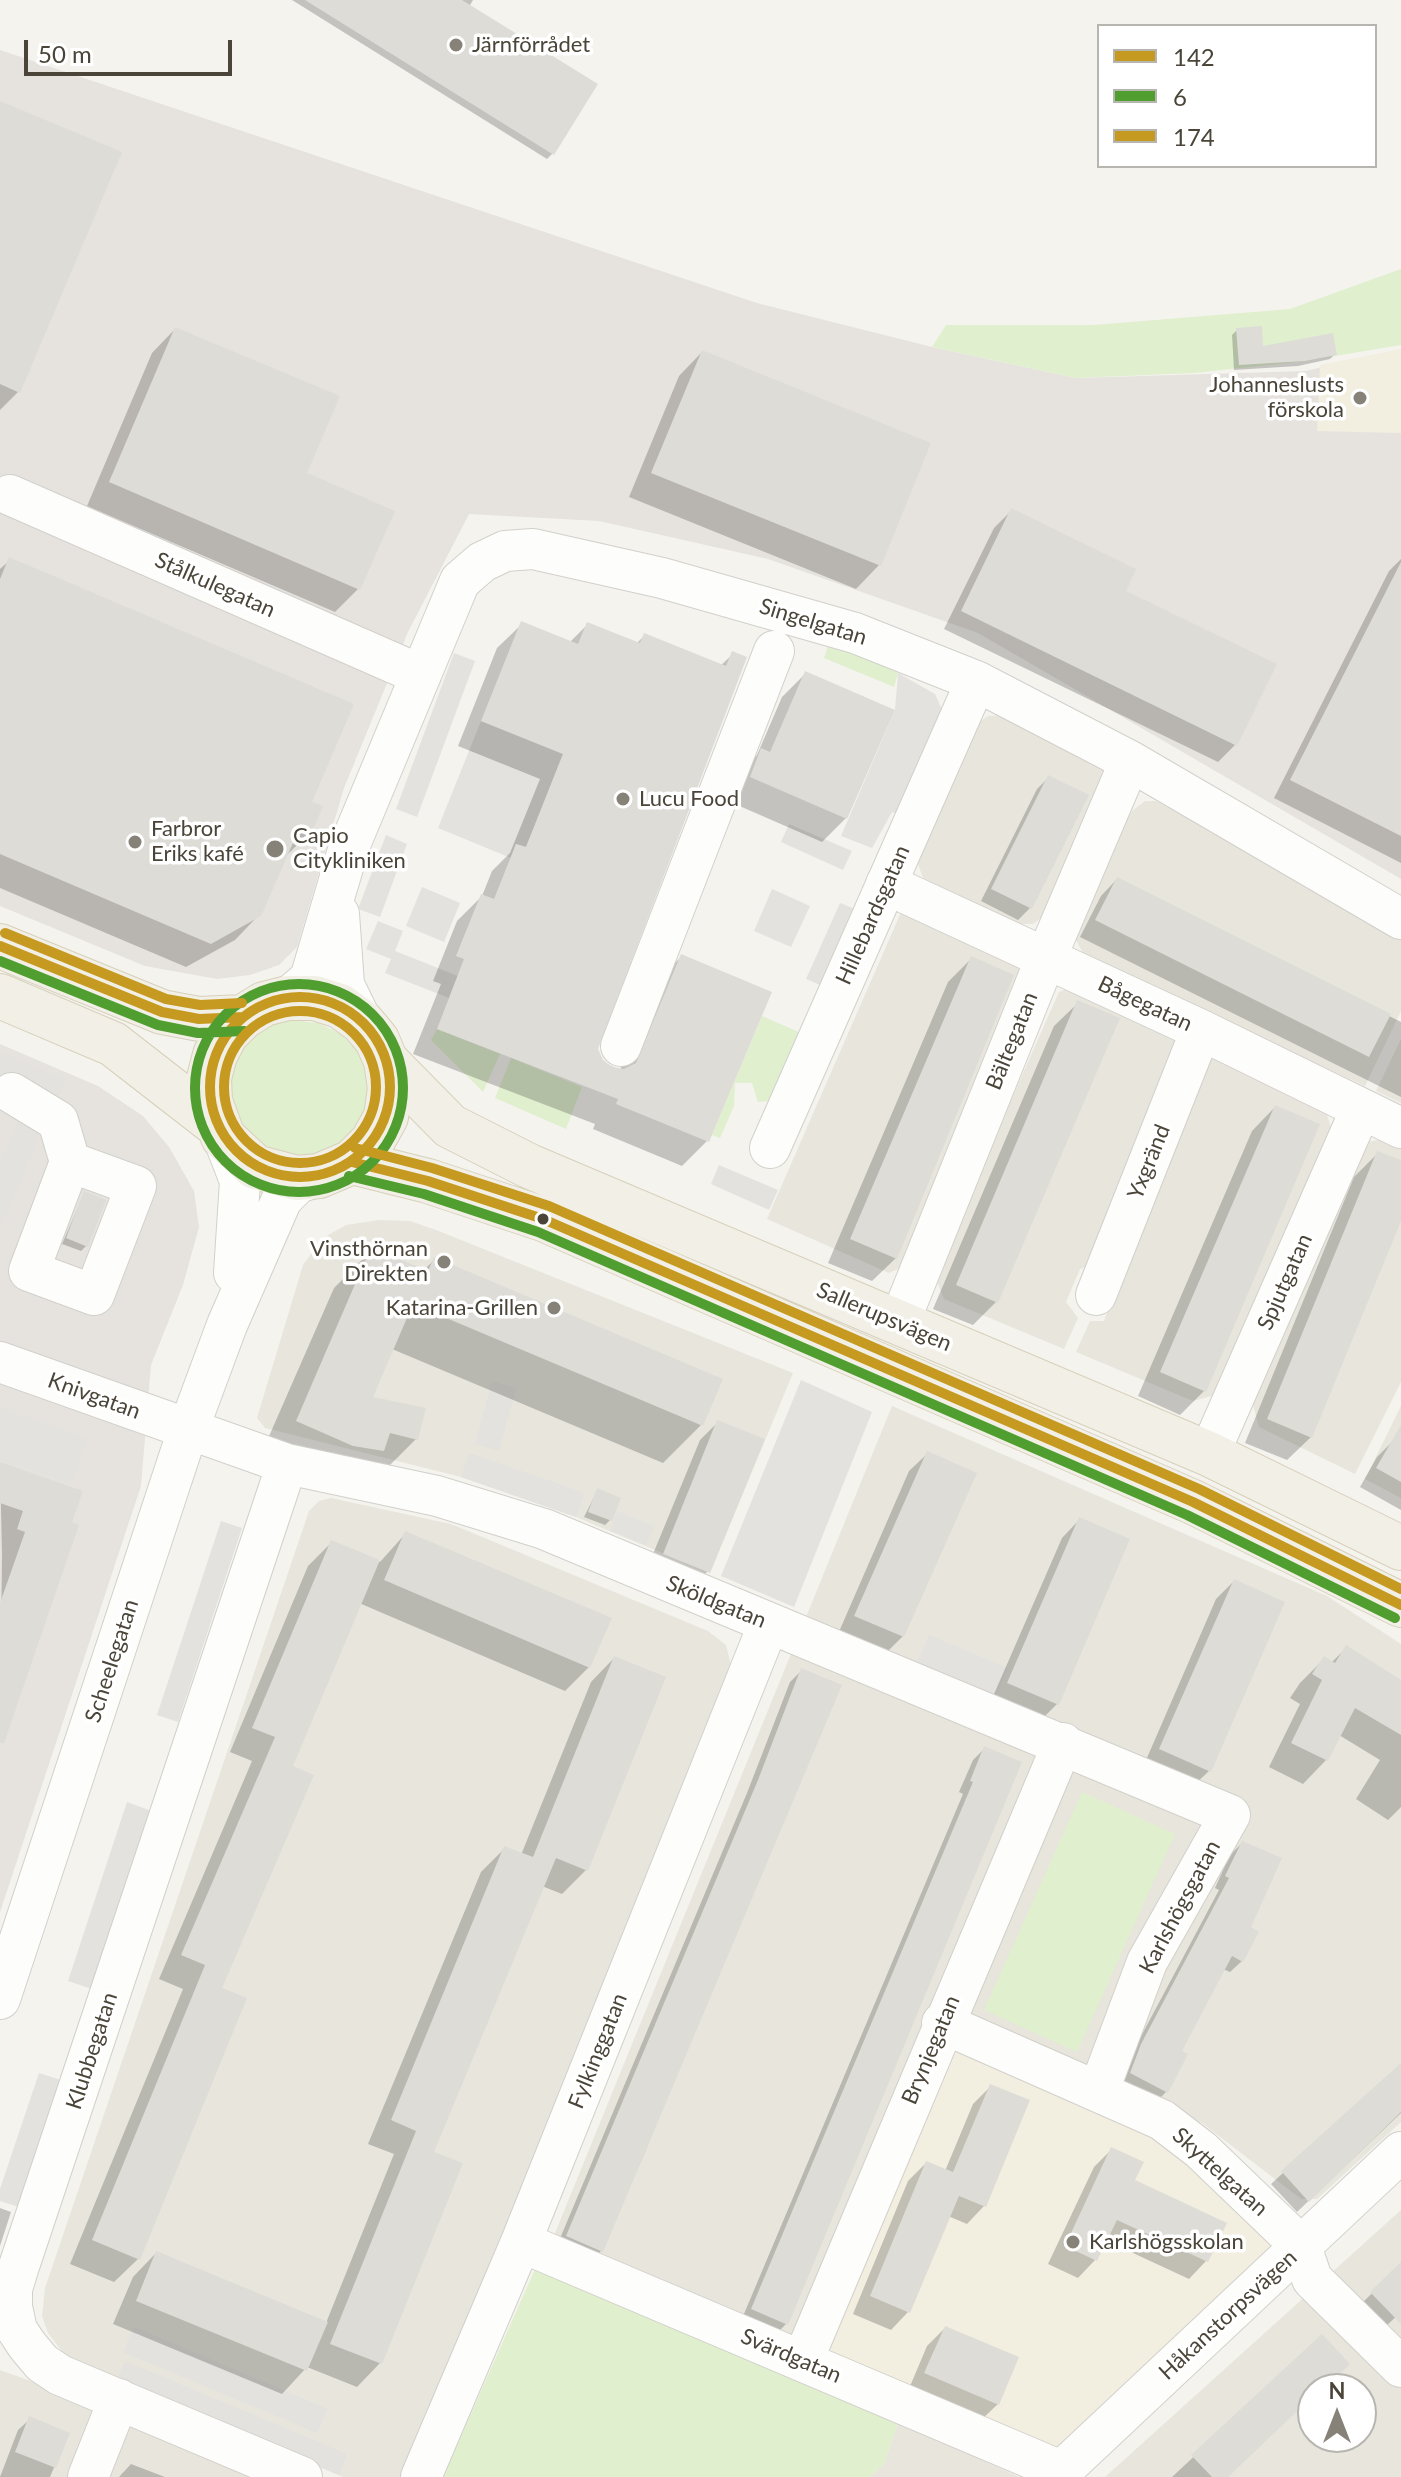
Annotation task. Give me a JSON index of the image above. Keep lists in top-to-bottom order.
{
  "streets": {
    "main road": ["Sallerupsvägen"],
    "street": [
      "Stålkulegatan",
      "Singelgatan",
      "Hillebardsgatan",
      "Bågegatan",
      "Bältegatan",
      "Yxgränd",
      "Spjutgatan",
      "Knivgatan",
      "Sköldgatan",
      "Scheelegatan",
      "Karlshögsgatan",
      "Brynjegatan",
      "Klubbegatan",
      "Fylkinggatan",
      "Skyttelgatan",
      "Håkanstorpsvägen",
      "Svärdgatan"
    ]
  },
  "crossings": [
    ["Stålkulegatan", "Singelgatan"],
    ["Singelgatan", "Hillebardsgatan"],
    ["Singelgatan", "Bältegatan"],
    ["Singelgatan", "Sallerupsvägen"],
    ["Singelgatan", "Scheelegatan"],
    ["Hillebardsgatan", "Bågegatan"],
    ["Bågegatan", "Bältegatan"],
    ["Bågegatan", "Yxgränd"],
    ["Bågegatan", "Spjutgatan"],
    ["Bältegatan", "Sallerupsvägen"],
    ["Spjutgatan", "Sallerupsvägen"],
    ["Sallerupsvägen", "Scheelegatan"],
    ["Knivgatan", "Sköldgatan"],
    ["Knivgatan", "Scheelegatan"],
    ["Sköldgatan", "Scheelegatan"],
    ["Sköldgatan", "Karlshögsgatan"],
    ["Sköldgatan", "Brynjegatan"],
    ["Sköldgatan", "Klubbegatan"],
    ["Sköldgatan", "Fylkinggatan"],
    ["Karlshögsgatan", "Skyttelgatan"],
    ["Brynjegatan", "Skyttelgatan"],
    ["Brynjegatan", "Svärdgatan"],
    ["Fylkinggatan", "Svärdgatan"],
    ["Skyttelgatan", "Håkanstorpsvägen"],
    ["Håkanstorpsvägen", "Svärdgatan"]
  ],
  "places": [
    "Järnförrådet",
    "Johanneslusts förskola",
    "Lucu Food",
    "Farbror Eriks kafé",
    "Capio Citykliniken",
    "Vinsthörnan Direkten",
    "Katarina-Grillen",
    "Karlshögsskolan"
  ],
  "lines": ["transit line 174", "transit line 142", "transit line 6"],
  "legend": ["142", "6", "174"],
  "scale_bar": "50 m",
  "north": "top"
}
